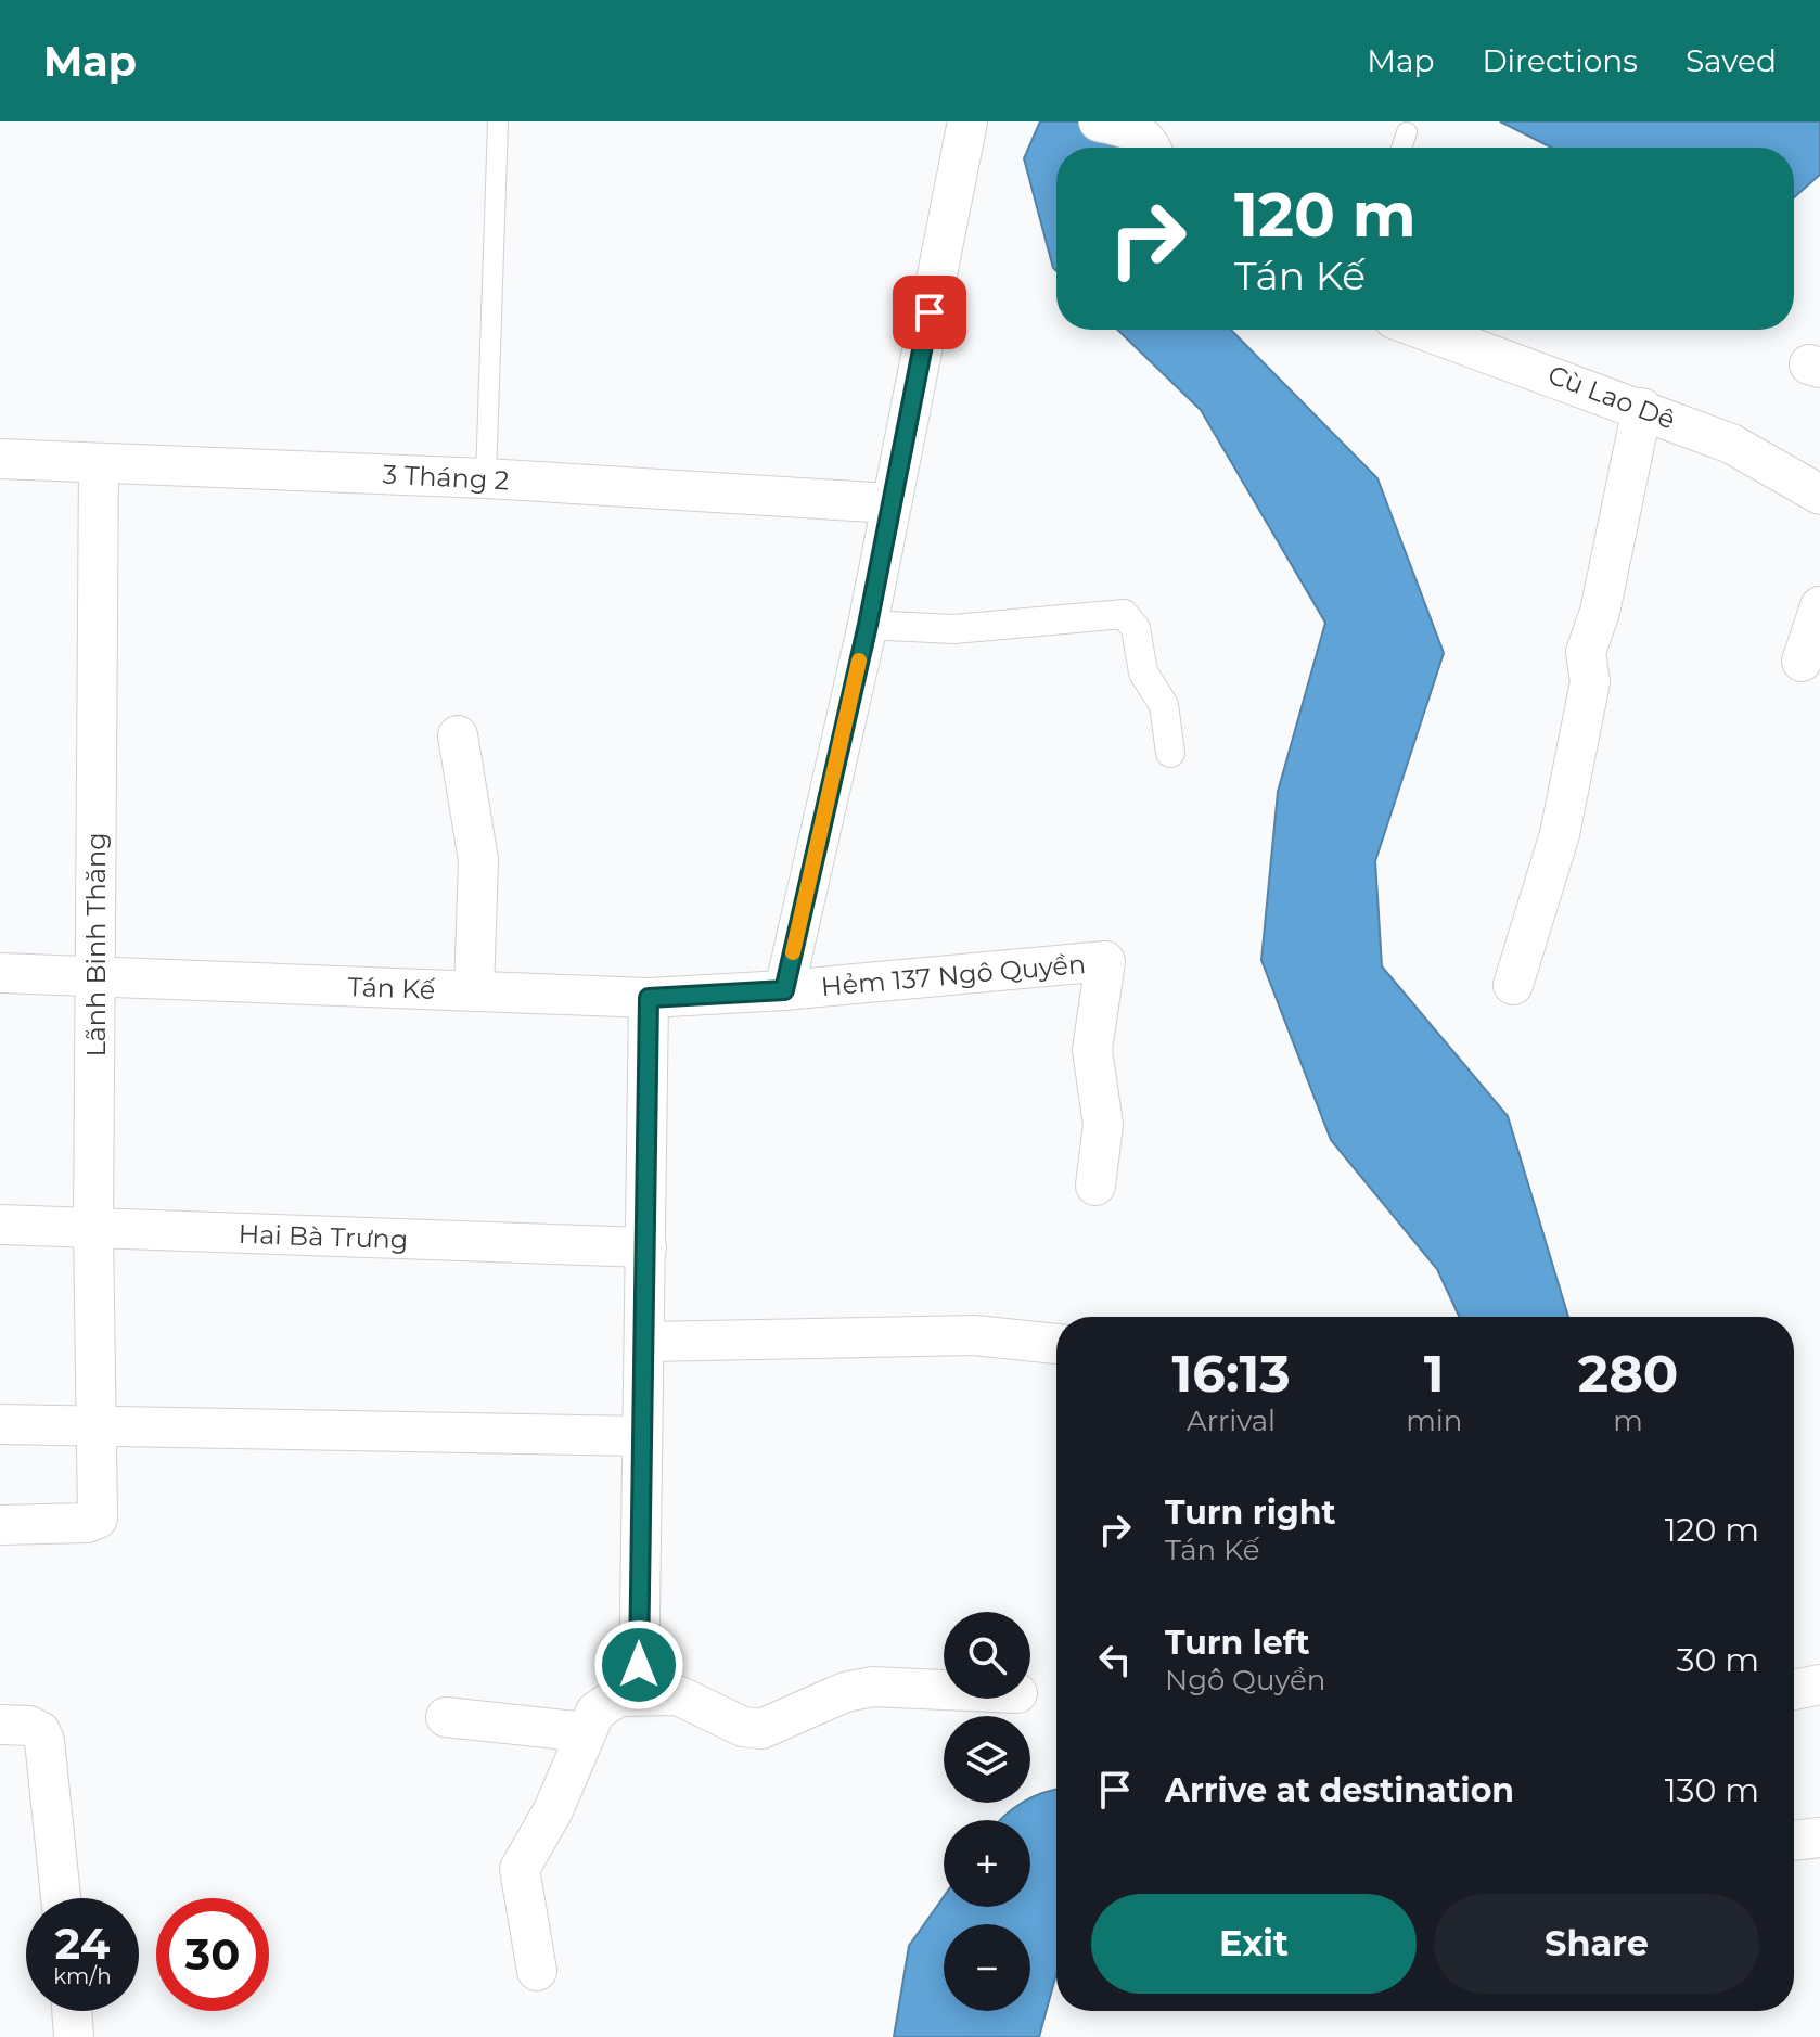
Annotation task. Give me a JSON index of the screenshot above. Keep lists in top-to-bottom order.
{
  "streets": {
    "street": [
      "Cù Lao Dê",
      "3 Tháng 2",
      "Lãnh Binh Thăng",
      "Hẻm 137 Ngô Quyền",
      "Tán Kế",
      "Hai Bà Trưng"
    ]
  },
  "crossings": [
    ["3 Tháng 2", "Lãnh Binh Thăng"],
    ["Lãnh Binh Thăng", "Tán Kế"],
    ["Lãnh Binh Thăng", "Hai Bà Trưng"],
    ["Hẻm 137 Ngô Quyền", "Tán Kế"]
  ],
  "page": {
    "header": "Map",
    "nav": ["Map", "Directions", "Saved"],
    "turn": ["120 m", "Tán Kế"],
    "eta": [
      "16:13",
      "Arrival",
      "1",
      "min",
      "280",
      "m"
    ],
    "list": [
      {
        "name": "Turn right",
        "note": "Tán Kế",
        "value": "120 m"
      },
      {
        "name": "Turn left",
        "note": "Ngô Quyền",
        "value": "30 m"
      },
      {
        "name": "Arrive at destination",
        "value": "130 m"
      }
    ],
    "map_buttons": ["+", "−"],
    "buttons": ["Exit", "Share"],
    "speed": "24 km/h",
    "limit": "30"
  }
}
